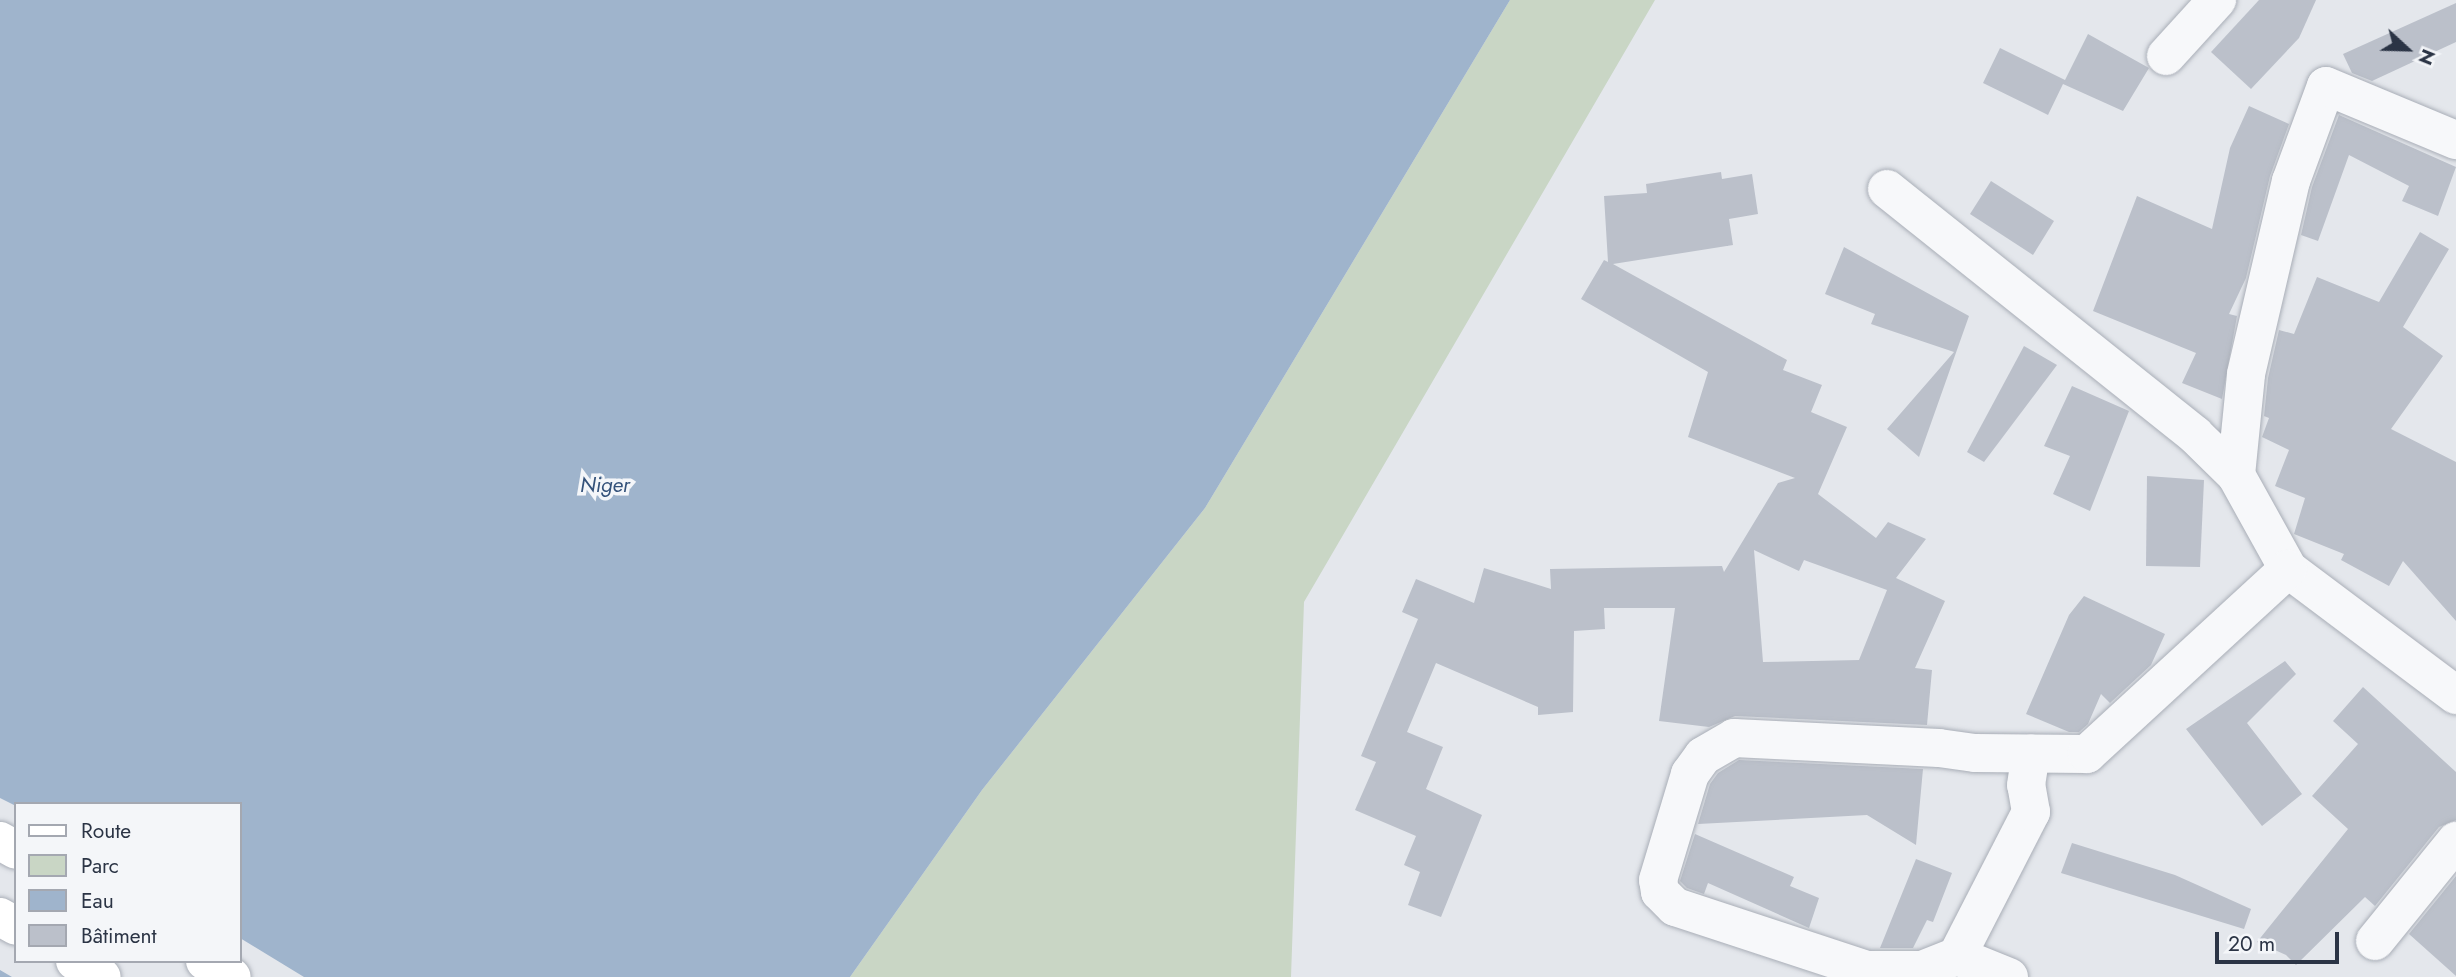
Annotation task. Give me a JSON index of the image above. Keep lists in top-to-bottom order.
{
  "water": ["Niger"],
  "legend": [
    "Route",
    "Parc",
    "Eau",
    "Bâtiment"
  ],
  "scale_bar": "20 m",
  "north": "right"
}
